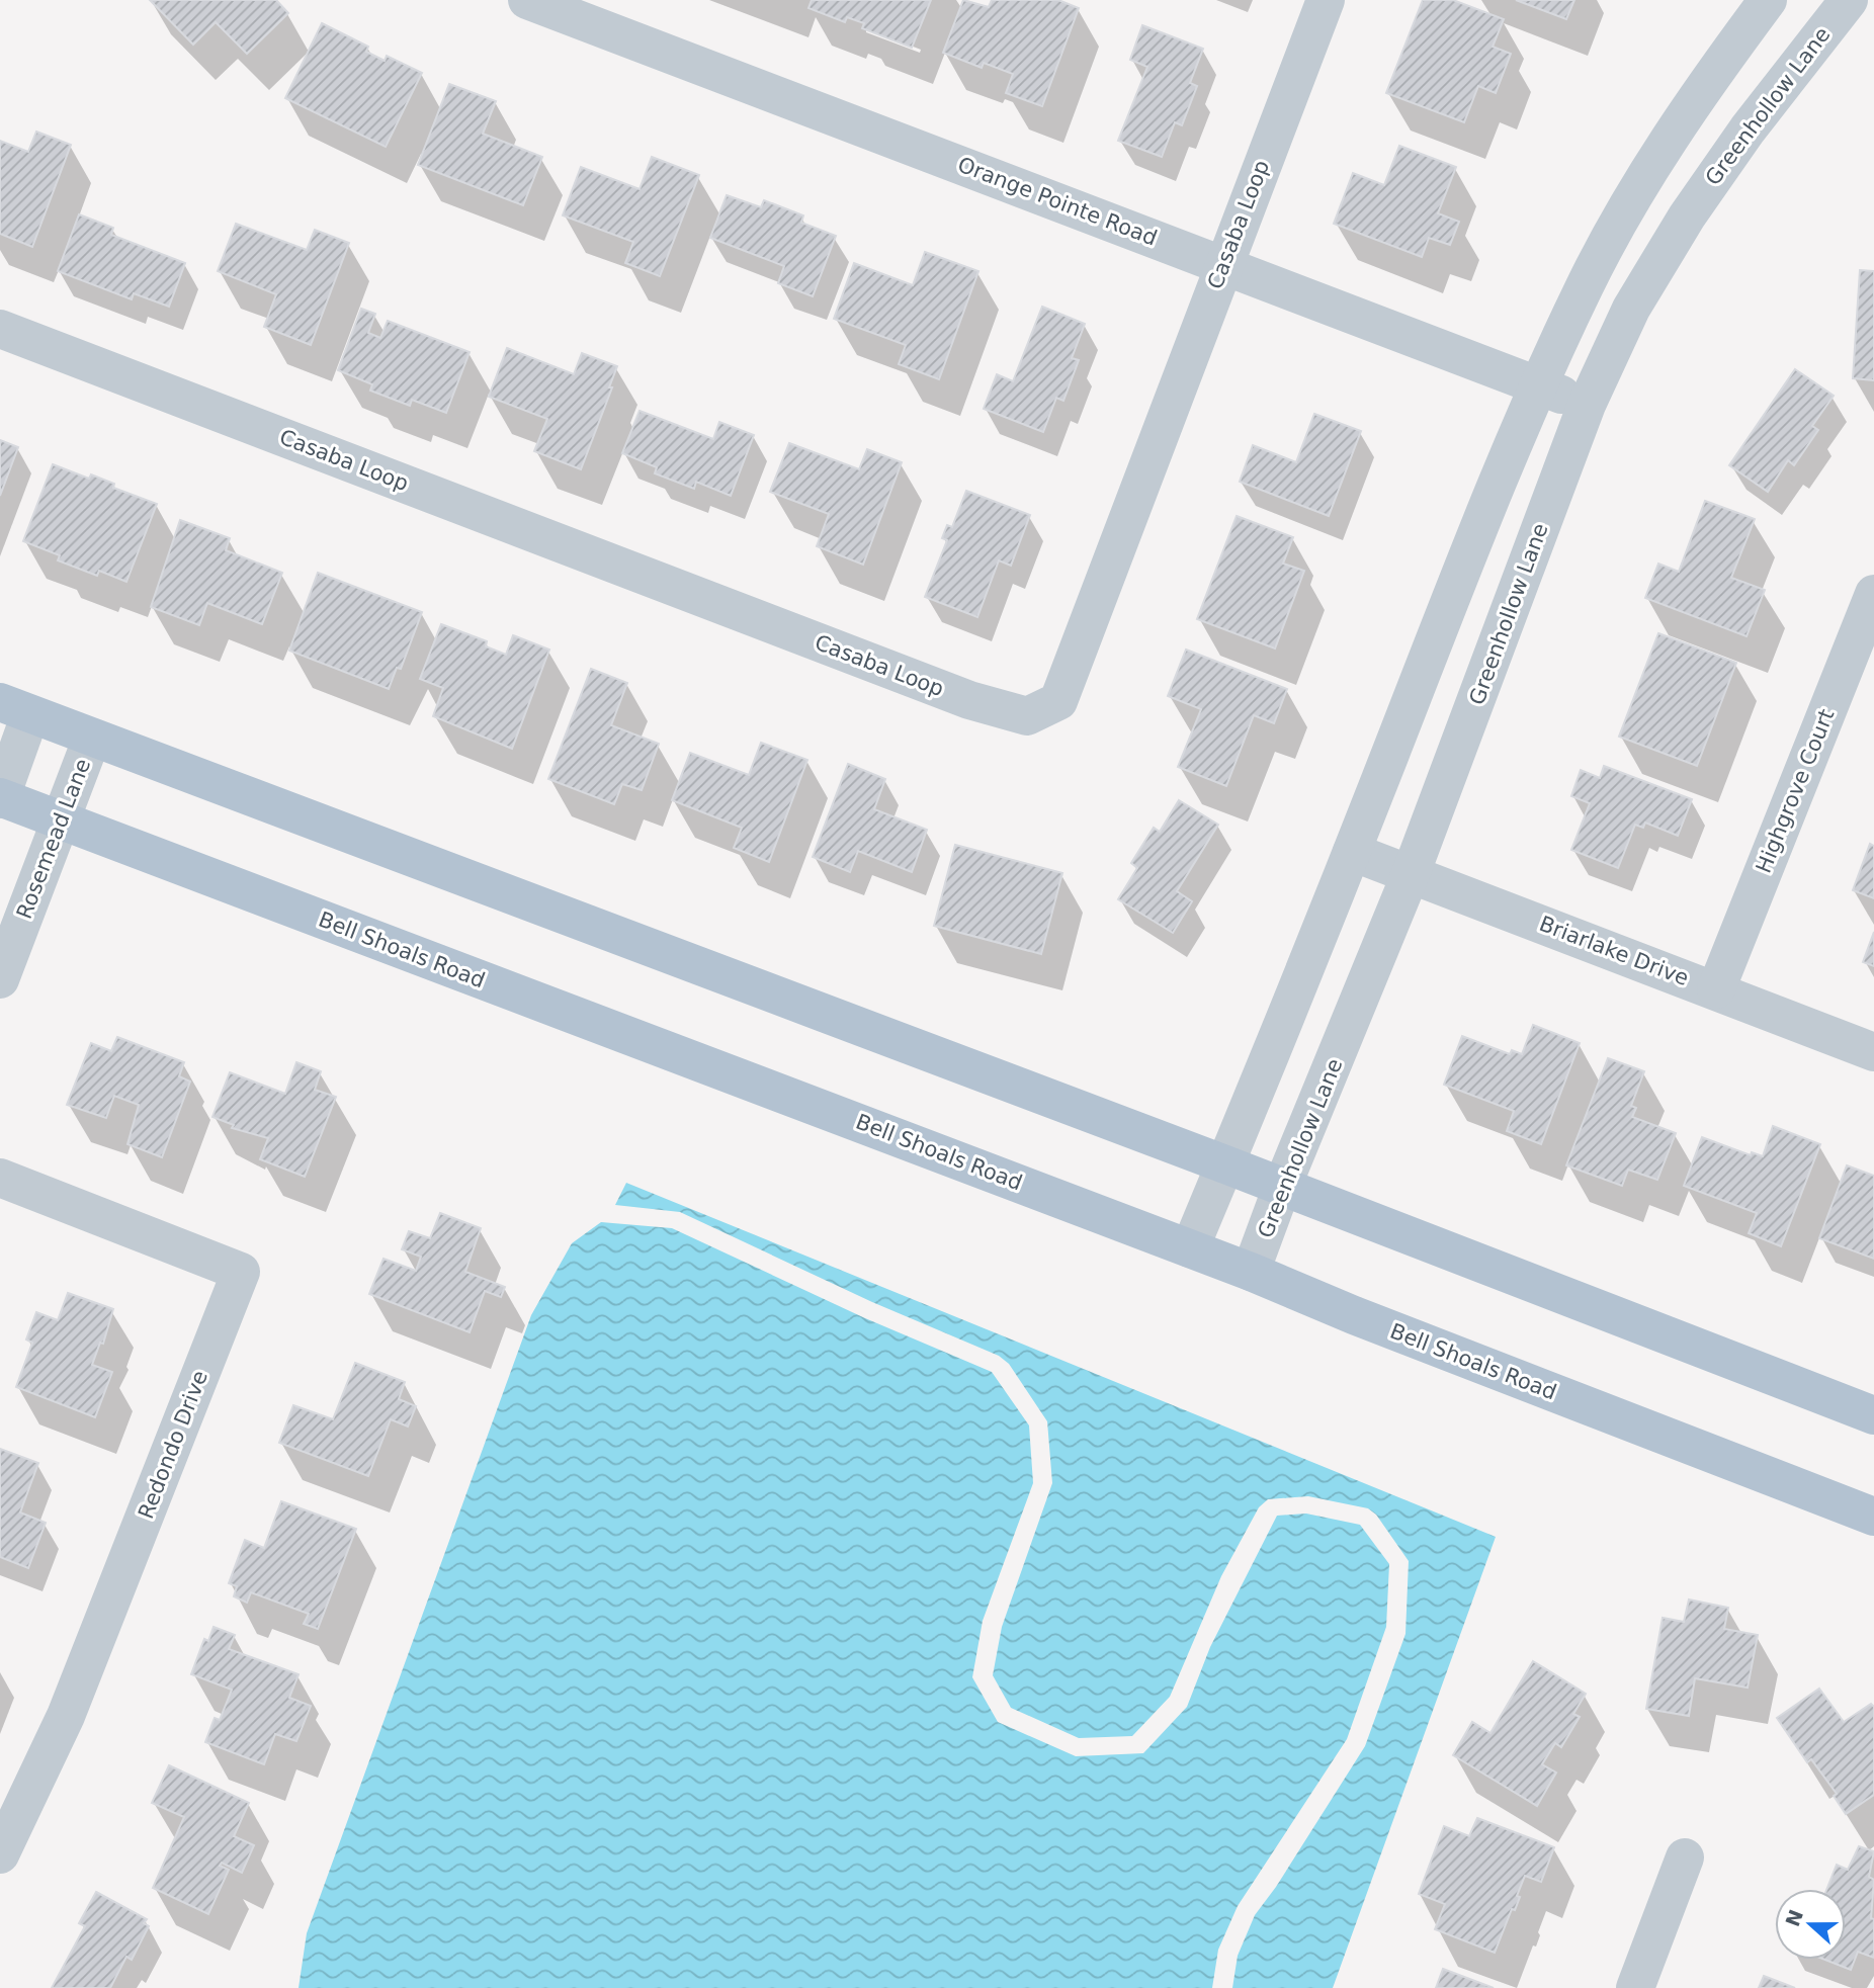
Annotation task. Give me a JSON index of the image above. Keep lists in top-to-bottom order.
{
  "streets": {
    "main road": ["Bell Shoals Road"],
    "street": [
      "Greenhollow Lane",
      "Orange Pointe Road",
      "Casaba Loop",
      "Highgrove Court",
      "Rosemead Lane",
      "Briarlake Drive",
      "Redondo Drive"
    ]
  },
  "crossings": [
    ["Greenhollow Lane", "Orange Pointe Road"],
    ["Greenhollow Lane", "Bell Shoals Road"],
    ["Greenhollow Lane", "Briarlake Drive"],
    ["Orange Pointe Road", "Casaba Loop"],
    ["Highgrove Court", "Briarlake Drive"],
    ["Rosemead Lane", "Bell Shoals Road"]
  ],
  "north": "left"
}
